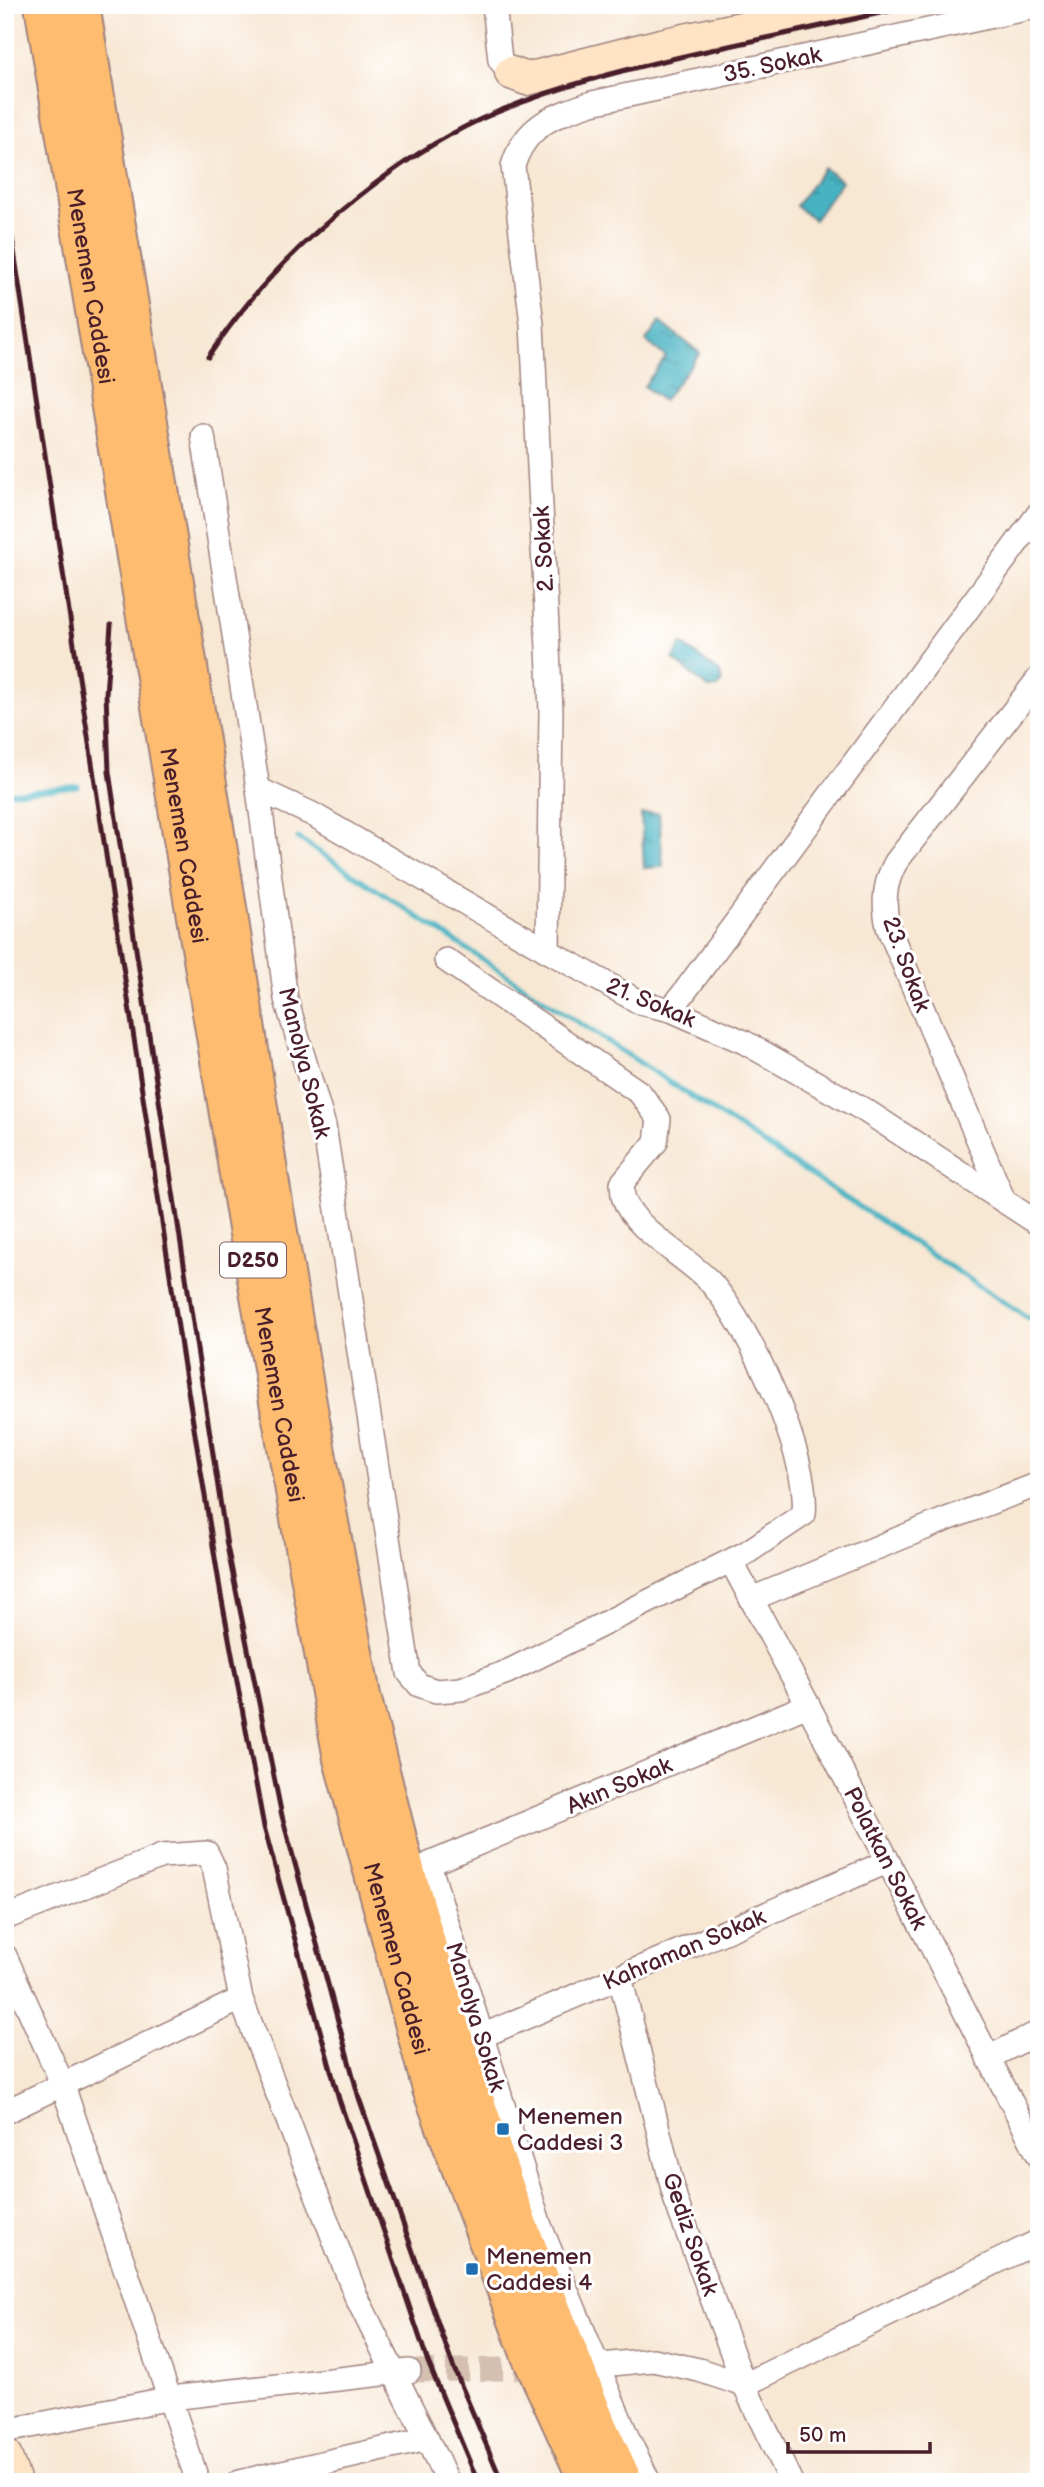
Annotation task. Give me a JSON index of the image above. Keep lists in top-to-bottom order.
{
  "streets": {
    "highway": ["Menemen Caddesi", "D250"],
    "street": [
      "35. Sokak",
      "2. Sokak",
      "23. Sokak",
      "21. Sokak",
      "Manolya Sokak",
      "Akın Sokak",
      "Polatkan Sokak",
      "Kahraman Sokak",
      "Gediz Sokak"
    ]
  },
  "crossings": [
    ["35. Sokak", "2. Sokak"],
    ["2. Sokak", "21. Sokak"],
    ["23. Sokak", "21. Sokak"],
    ["21. Sokak", "Manolya Sokak"],
    ["Manolya Sokak", "Akın Sokak"],
    ["Manolya Sokak", "Polatkan Sokak"],
    ["Manolya Sokak", "Kahraman Sokak"],
    ["Akın Sokak", "Polatkan Sokak"],
    ["Polatkan Sokak", "Kahraman Sokak"],
    ["Kahraman Sokak", "Gediz Sokak"]
  ],
  "places": {
    "transit": ["Menemen Caddesi 3", "Menemen Caddesi 4"]
  },
  "scale_bar": "50 m"
}
